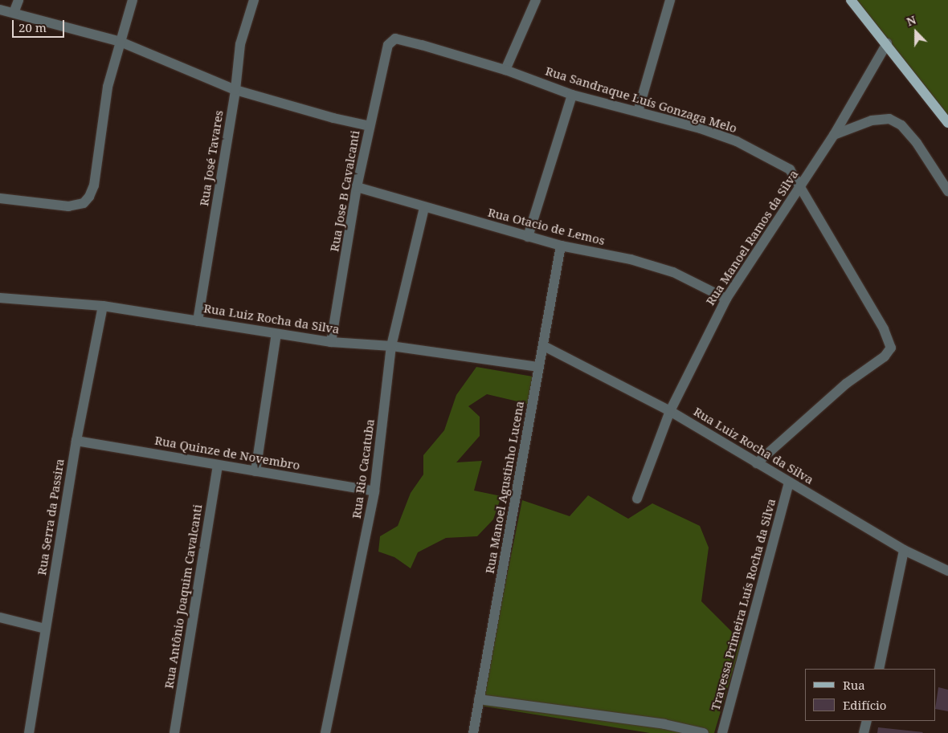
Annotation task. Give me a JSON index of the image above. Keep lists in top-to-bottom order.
{
  "streets": {
    "street": [
      "Rua Sandraque Luís Gonzaga Melo",
      "Rua José Tavares",
      "Rua Jose B Cavalcanti",
      "Rua Otacio de Lemos",
      "Rua Manoel Ramos da Silva",
      "Rua Luiz Rocha da Silva",
      "Rua Quinze de Novembro",
      "Rua Rio Cacatuba",
      "Rua Manoel Agustinho Lucena",
      "Rua Serra da Passira",
      "Rua Antônio Joaquim Cavalcanti",
      "Travessa Primeira Luís Rocha da Silva"
    ]
  },
  "crossings": [
    ["Rua Sandraque Luís Gonzaga Melo", "Rua Jose B Cavalcanti"],
    ["Rua Sandraque Luís Gonzaga Melo", "Rua Manoel Ramos da Silva"],
    ["Rua Sandraque Luís Gonzaga Melo", "Rua Luiz Rocha da Silva"],
    ["Rua José Tavares", "Rua Luiz Rocha da Silva"],
    ["Rua Jose B Cavalcanti", "Rua Otacio de Lemos"],
    ["Rua Jose B Cavalcanti", "Rua Luiz Rocha da Silva"],
    ["Rua Otacio de Lemos", "Rua Manoel Ramos da Silva"],
    ["Rua Otacio de Lemos", "Rua Rio Cacatuba"],
    ["Rua Otacio de Lemos", "Rua Manoel Agustinho Lucena"],
    ["Rua Manoel Ramos da Silva", "Rua Luiz Rocha da Silva"],
    ["Rua Luiz Rocha da Silva", "Rua Rio Cacatuba"],
    ["Rua Luiz Rocha da Silva", "Rua Manoel Agustinho Lucena"],
    ["Rua Luiz Rocha da Silva", "Rua Serra da Passira"],
    ["Rua Luiz Rocha da Silva", "Travessa Primeira Luís Rocha da Silva"],
    ["Rua Quinze de Novembro", "Rua Rio Cacatuba"],
    ["Rua Quinze de Novembro", "Rua Serra da Passira"],
    ["Rua Quinze de Novembro", "Rua Antônio Joaquim Cavalcanti"]
  ],
  "legend": ["Rua", "Edifício"],
  "scale_bar": "20 m",
  "north": "top"
}
